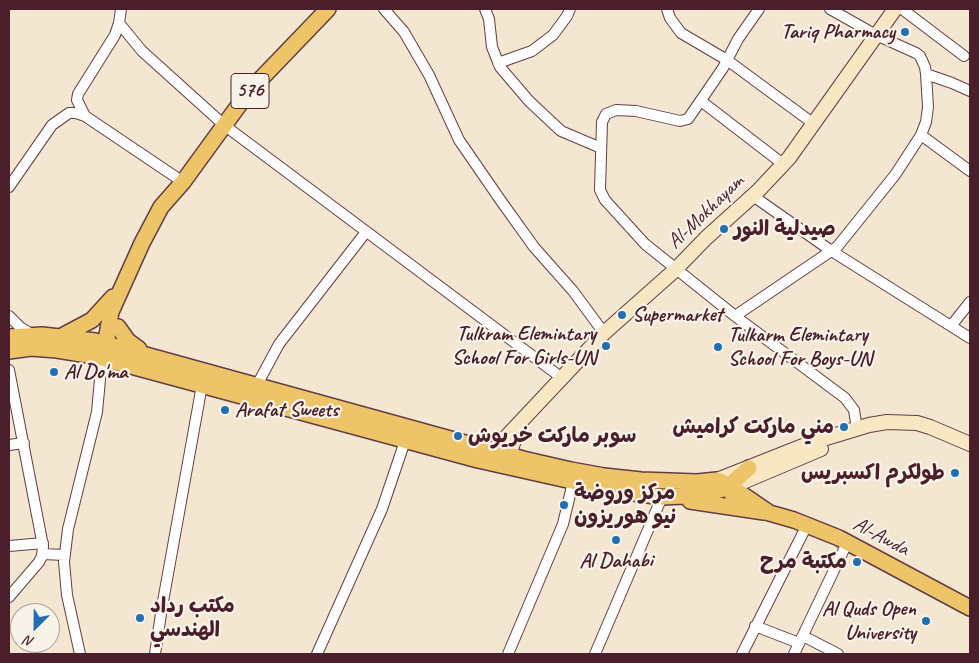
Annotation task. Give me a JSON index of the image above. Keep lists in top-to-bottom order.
{
  "streets": {
    "main road": ["576", "Al-Awda"],
    "street": ["Al-Mokhayam"]
  },
  "places": [
    "Tariq Pharmacy",
    "صيدلية النور",
    "Supermarket",
    "Tulkram Elemintary School For Girls-UN",
    "Tulkarm Elemintary School For Boys-UN",
    "Al Do'ma",
    "Arafat Sweets",
    "مني ماركت كراميش",
    "سوبر ماركت خريوش",
    "طولكرم اكسبريس",
    "مركز وروضة نيو هوريزون",
    "Al Dahabi",
    "مكتبة مرح",
    "مكتب رداد الهندسي",
    "Al Quds Open University"
  ],
  "north": "bottom left"
}
